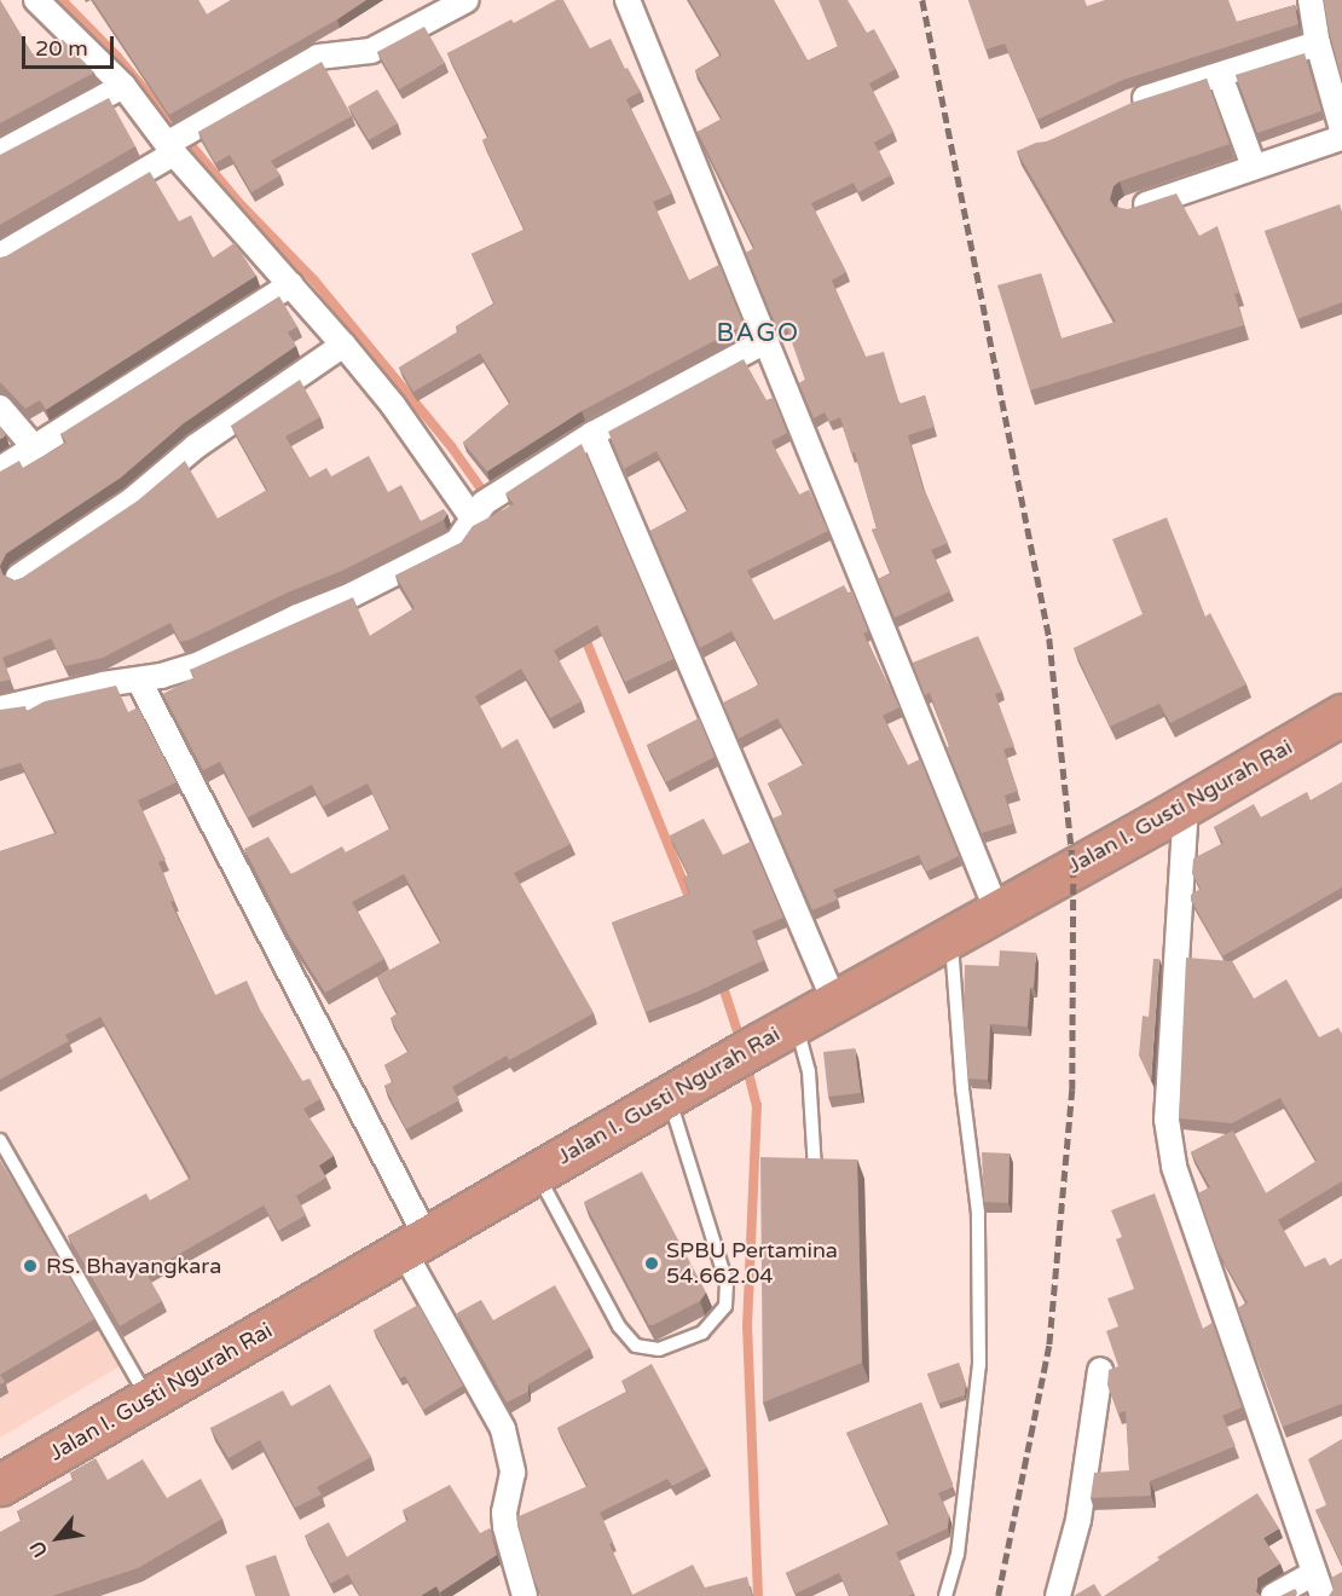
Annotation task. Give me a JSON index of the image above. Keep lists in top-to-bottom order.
{
  "streets": {
    "highway": ["Jalan I. Gusti Ngurah Rai"]
  },
  "districts": ["BAGO"],
  "places": ["SPBU Pertamina 54.662.04", "RS. Bhayangkara"],
  "scale_bar": "20 m",
  "north": "bottom left"
}
